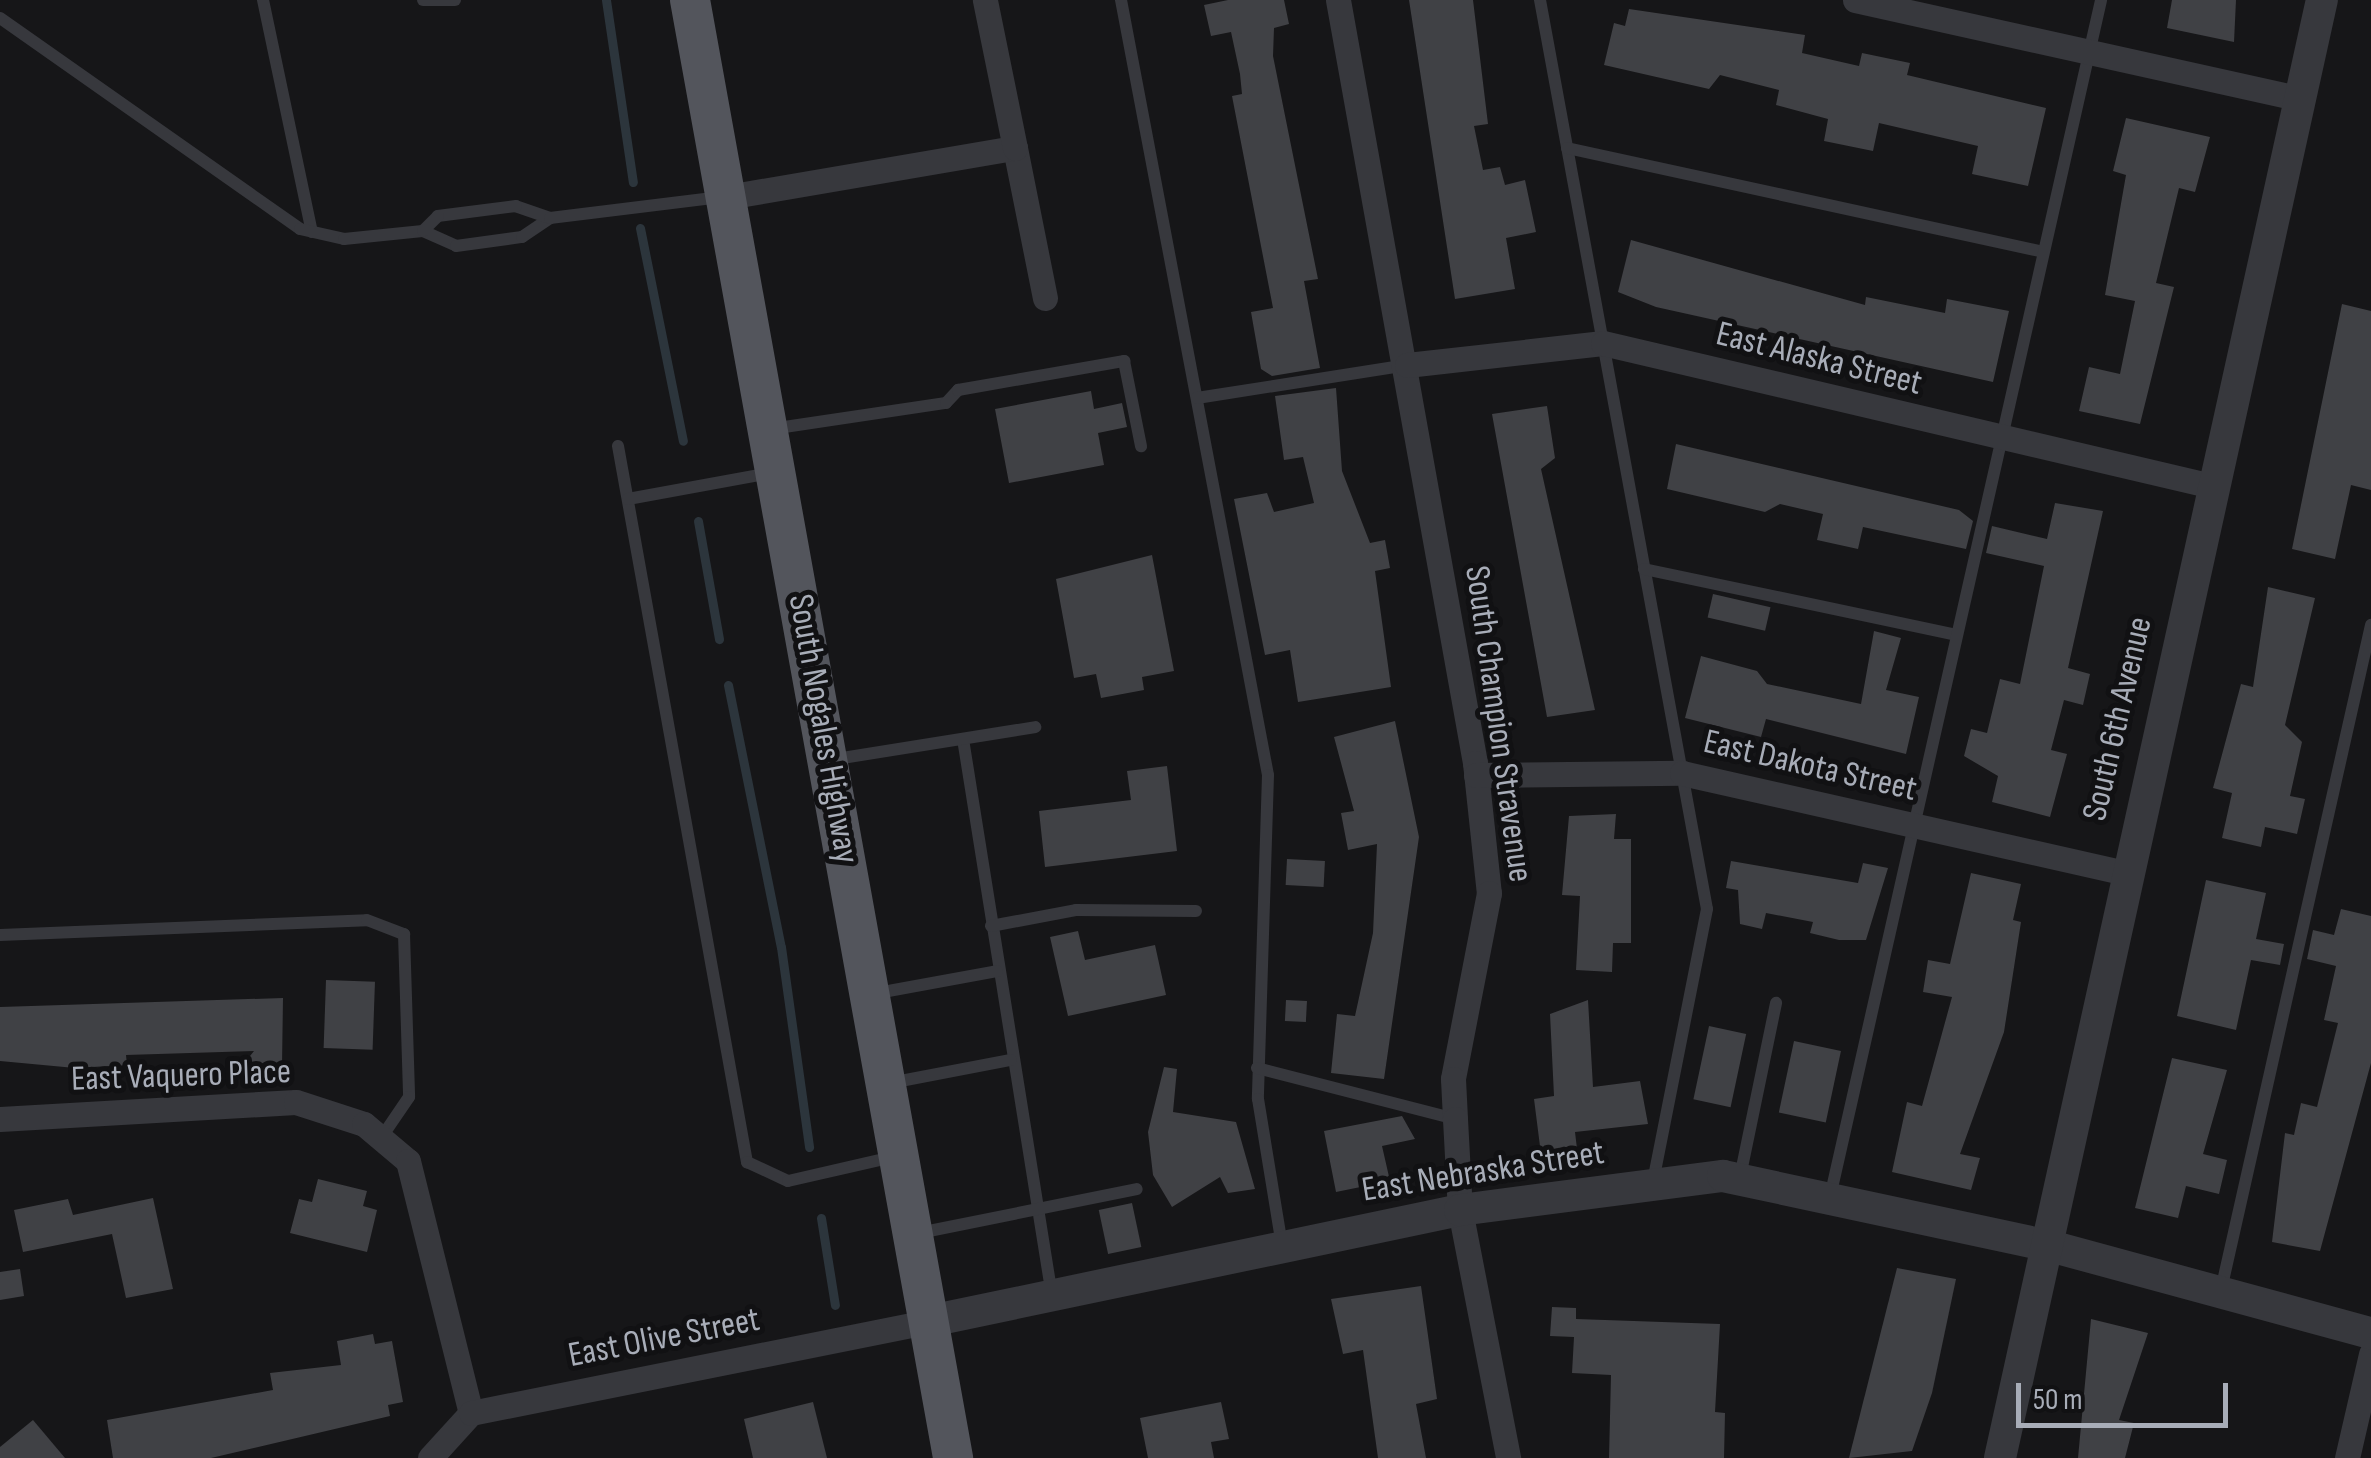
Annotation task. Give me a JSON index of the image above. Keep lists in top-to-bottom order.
{
  "streets": {
    "main road": ["South Nogales Highway"],
    "street": [
      "East Alaska Street",
      "South 6th Avenue",
      "South Champion Stravenue",
      "East Dakota Street",
      "East Vaquero Place",
      "East Nebraska Street",
      "East Olive Street"
    ]
  },
  "crossings": [
    ["East Alaska Street", "South 6th Avenue"],
    ["East Alaska Street", "South Champion Stravenue"],
    ["South 6th Avenue", "East Dakota Street"],
    ["South 6th Avenue", "East Nebraska Street"],
    ["South Champion Stravenue", "East Dakota Street"],
    ["South Champion Stravenue", "East Nebraska Street"],
    ["South Nogales Highway", "East Nebraska Street"],
    ["South Nogales Highway", "East Olive Street"],
    ["East Vaquero Place", "East Olive Street"],
    ["East Nebraska Street", "East Olive Street"]
  ],
  "scale_bar": "50 m"
}
